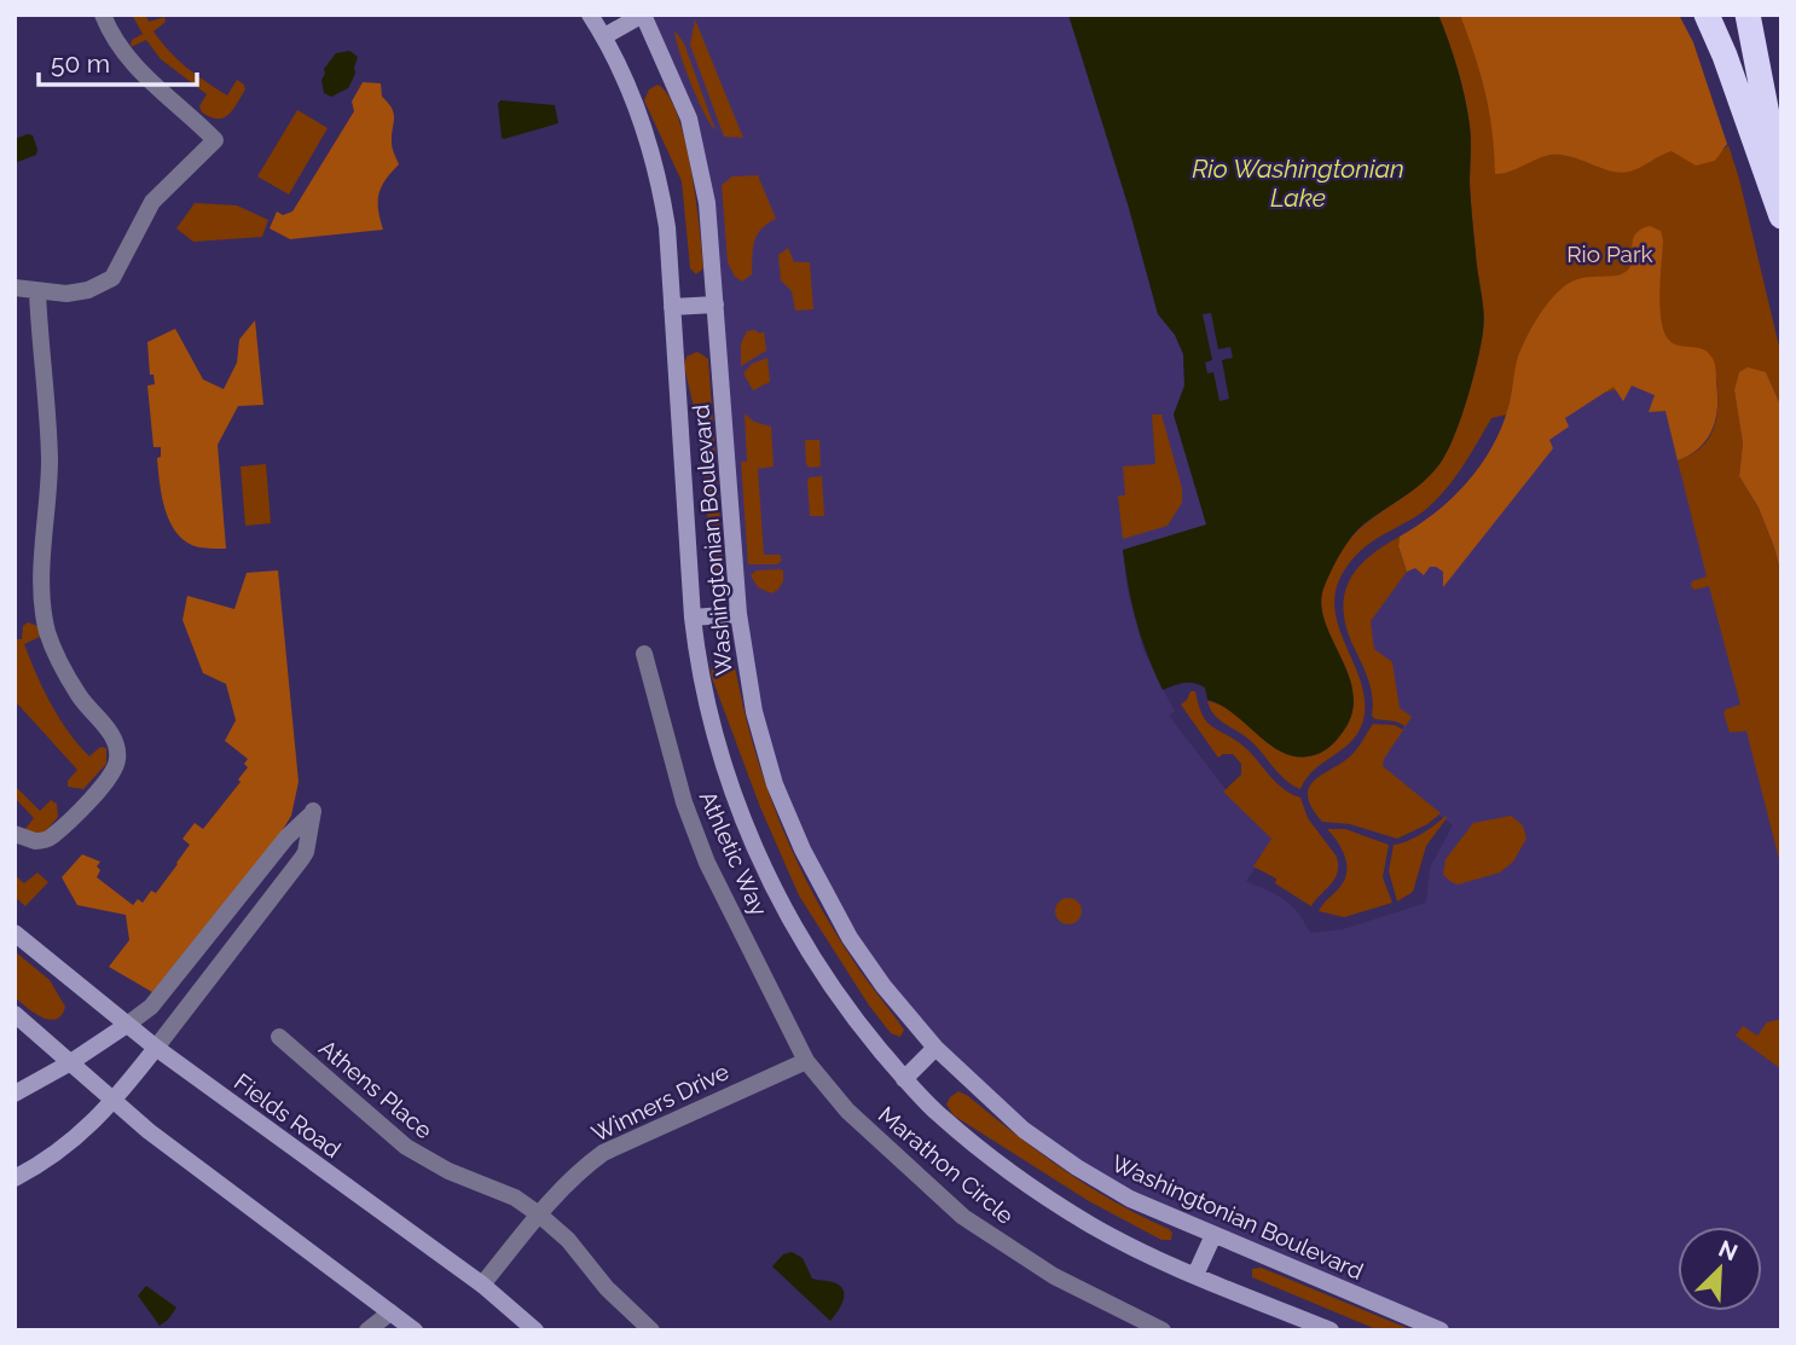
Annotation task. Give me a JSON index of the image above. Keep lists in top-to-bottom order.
{
  "streets": {
    "street": [
      "Washingtonian Boulevard",
      "Athletic Way",
      "Athens Place",
      "Winners Drive",
      "Fields Road",
      "Marathon Circle"
    ]
  },
  "crossings": [
    ["Athletic Way", "Winners Drive"],
    ["Athletic Way", "Marathon Circle"],
    ["Athens Place", "Winners Drive"],
    ["Winners Drive", "Fields Road"],
    ["Winners Drive", "Marathon Circle"]
  ],
  "water": ["Rio Washingtonian Lake"],
  "parks": ["Rio Park"],
  "scale_bar": "50 m",
  "north": "top right"
}
